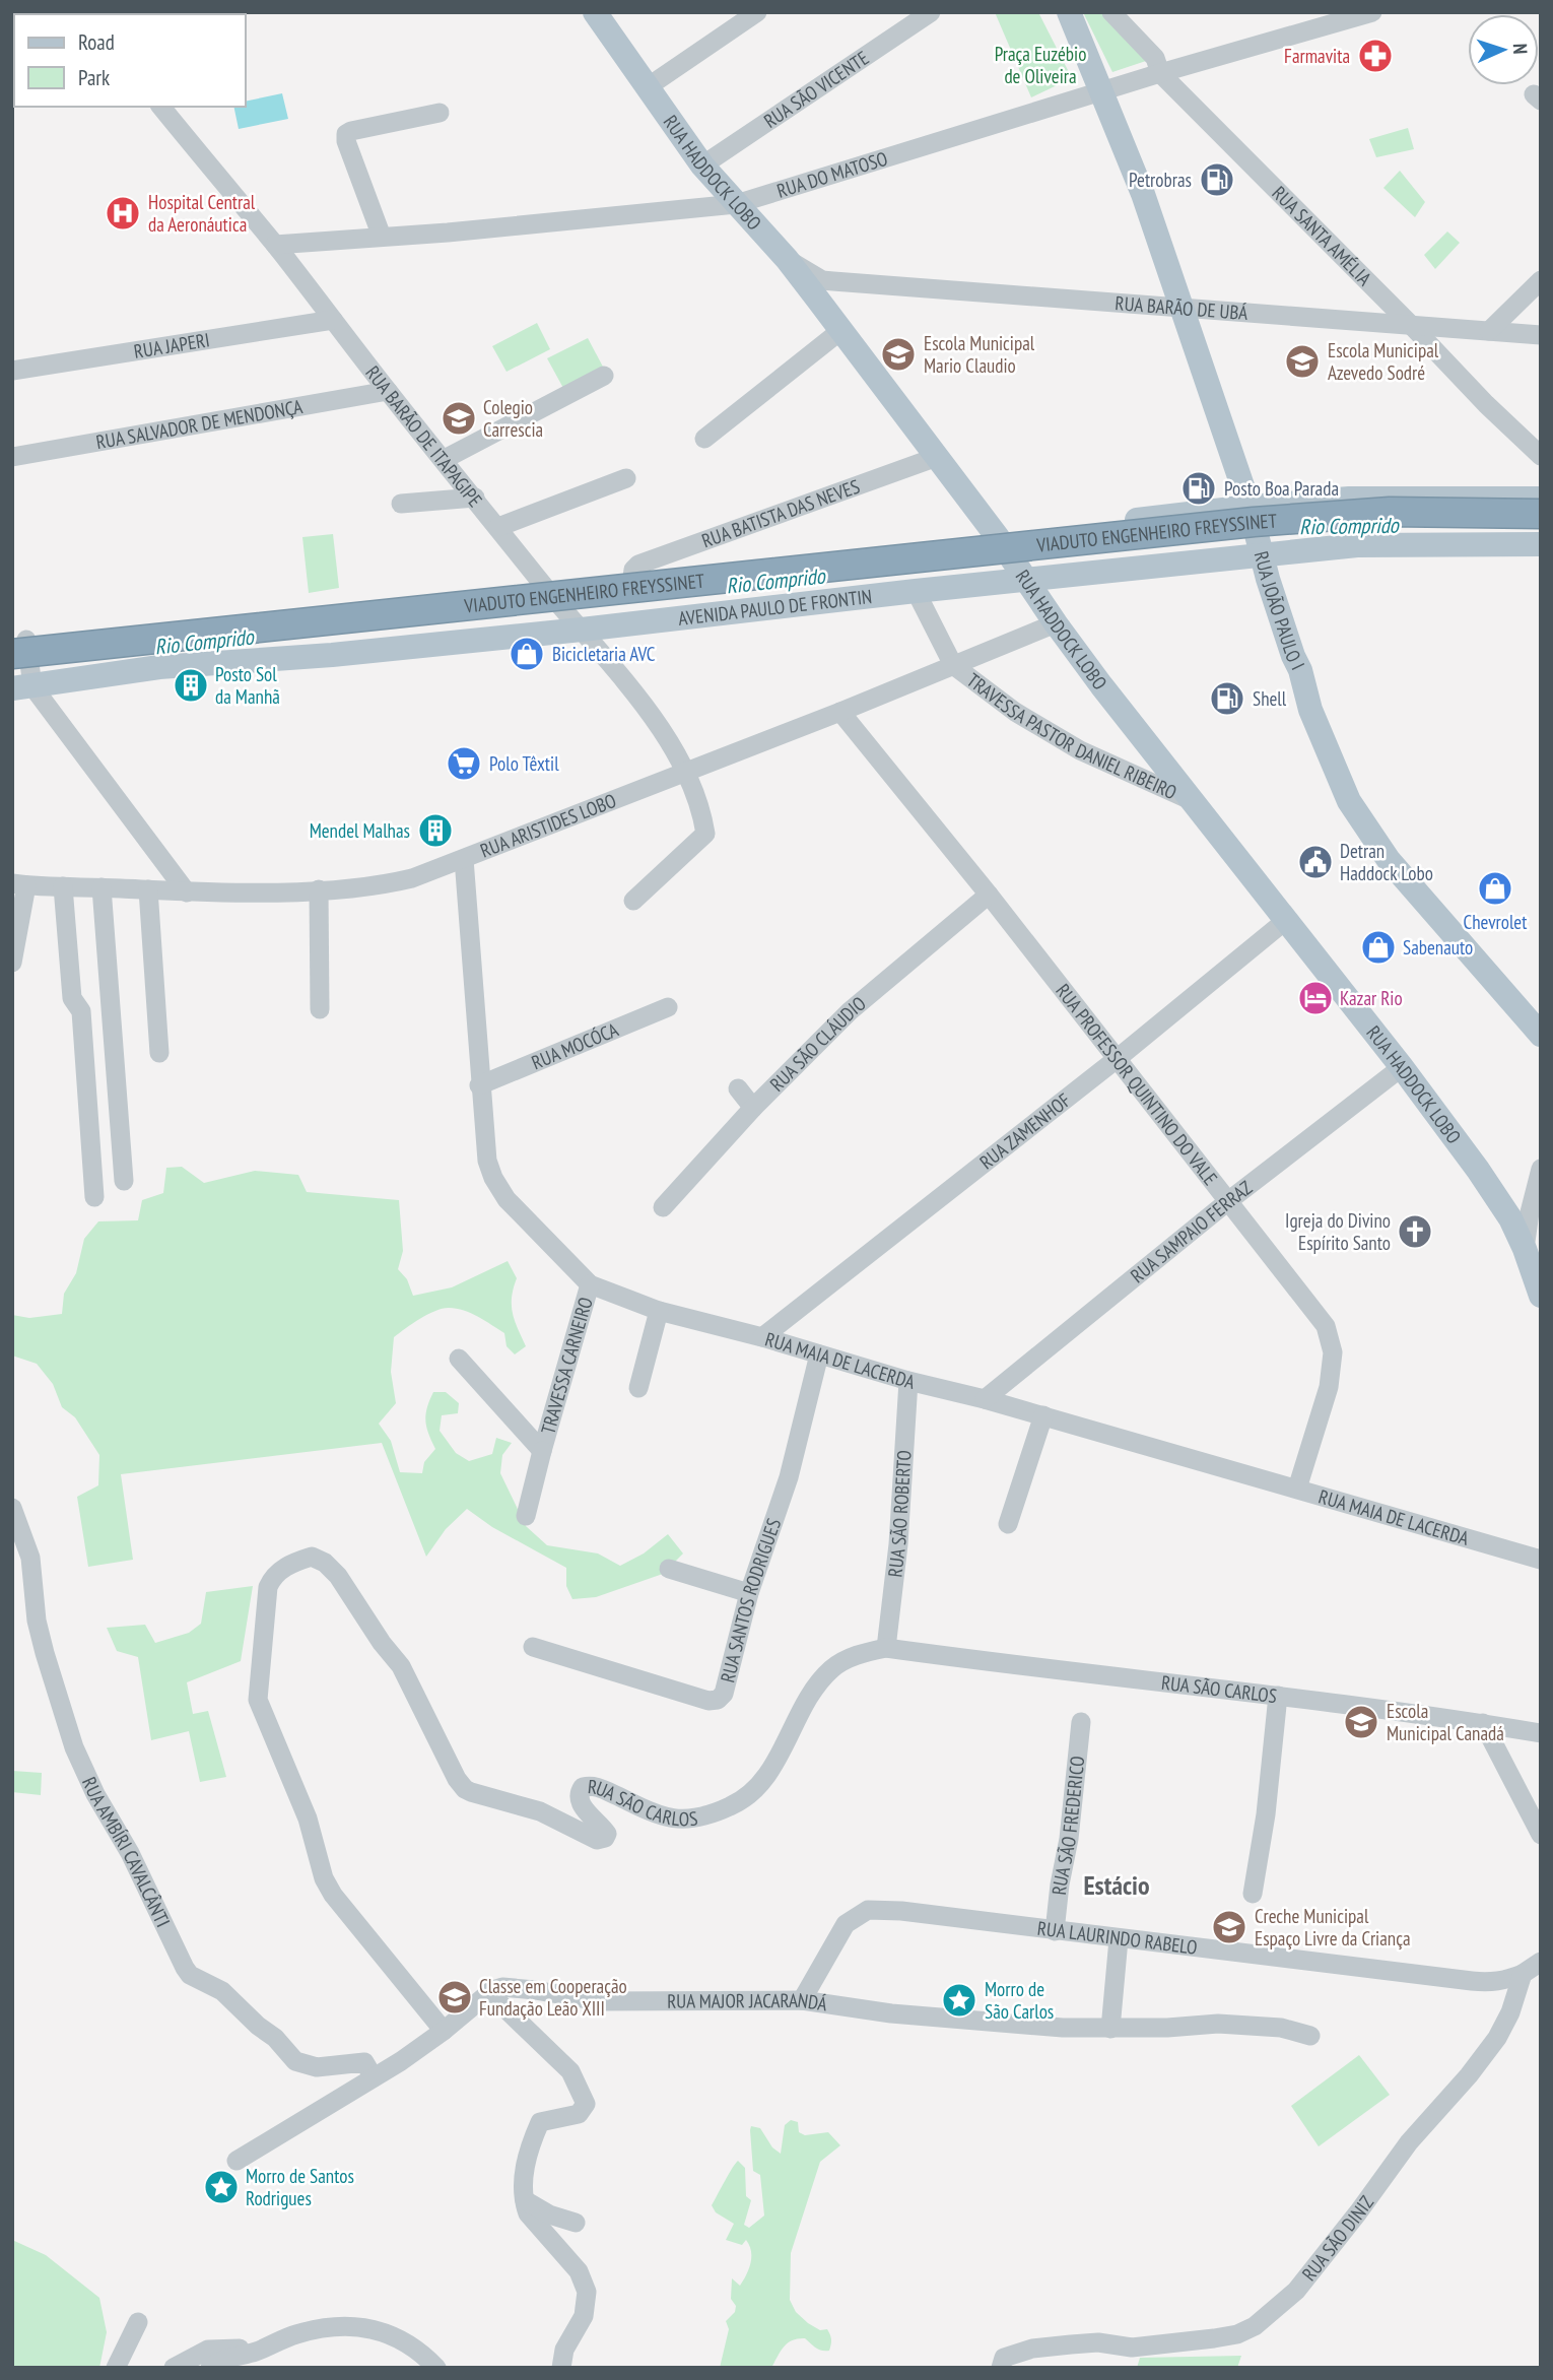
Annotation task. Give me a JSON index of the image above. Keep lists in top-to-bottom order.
{
  "streets": {
    "highway": ["VIADUTO ENGENHEIRO FREYSSINET"],
    "main road": ["RUA HADDOCK LOBO", "AVENIDA PAULO DE FRONTIN", "RUA JOÃO PAULO I"],
    "street": [
      "RUA SÃO VICENTE",
      "RUA DO MATOSO",
      "RUA SANTA AMÉLIA",
      "RUA BARÃO DE UBÁ",
      "RUA JAPERI",
      "RUA SALVADOR DE MENDONÇA",
      "RUA BARÃO DE ITAPAGIPE",
      "RUA BATISTA DAS NEVES",
      "TRAVESSA PASTOR DANIEL RIBEIRO",
      "RUA ARISTIDES LOBO",
      "RUA SÃO CLÁUDIO",
      "RUA MOCÓCA",
      "RUA PROFESSOR QUINTINO DO VALE",
      "RUA ZAMENHOF",
      "RUA SAMPAIO FERRAZ",
      "RUA MAIA DE LACERDA",
      "TRAVESSA CARNEIRO",
      "RUA SÃO ROBERTO",
      "RUA SANTOS RODRIGUES",
      "RUA SÃO CARLOS",
      "RUA SÃO FREDERICO",
      "RUA AMBÍRI CAVALCÂNTI",
      "RUA LAURINDO RABELO",
      "RUA MAJOR JACARANDÁ",
      "RUA SÃO DINIZ"
    ]
  },
  "crossings": [
    ["RUA SÃO VICENTE", "RUA HADDOCK LOBO"],
    ["RUA HADDOCK LOBO", "RUA DO MATOSO"],
    ["RUA HADDOCK LOBO", "RUA BARÃO DE UBÁ"],
    ["RUA HADDOCK LOBO", "RUA BATISTA DAS NEVES"],
    ["RUA HADDOCK LOBO", "AVENIDA PAULO DE FRONTIN"],
    ["RUA HADDOCK LOBO", "TRAVESSA PASTOR DANIEL RIBEIRO"],
    ["RUA HADDOCK LOBO", "RUA ARISTIDES LOBO"],
    ["RUA HADDOCK LOBO", "RUA ZAMENHOF"],
    ["RUA HADDOCK LOBO", "RUA SAMPAIO FERRAZ"],
    ["RUA DO MATOSO", "RUA SANTA AMÉLIA"],
    ["RUA DO MATOSO", "RUA BARÃO DE ITAPAGIPE"],
    ["RUA DO MATOSO", "RUA JOÃO PAULO I"],
    ["RUA SANTA AMÉLIA", "RUA BARÃO DE UBÁ"],
    ["RUA BARÃO DE UBÁ", "RUA JOÃO PAULO I"],
    ["RUA JAPERI", "RUA BARÃO DE ITAPAGIPE"],
    ["RUA SALVADOR DE MENDONÇA", "RUA BARÃO DE ITAPAGIPE"],
    ["RUA BARÃO DE ITAPAGIPE", "AVENIDA PAULO DE FRONTIN"],
    ["RUA BARÃO DE ITAPAGIPE", "RUA ARISTIDES LOBO"],
    ["VIADUTO ENGENHEIRO FREYSSINET", "AVENIDA PAULO DE FRONTIN"],
    ["AVENIDA PAULO DE FRONTIN", "RUA JOÃO PAULO I"],
    ["TRAVESSA PASTOR DANIEL RIBEIRO", "RUA ARISTIDES LOBO"],
    ["RUA ARISTIDES LOBO", "RUA PROFESSOR QUINTINO DO VALE"],
    ["RUA ARISTIDES LOBO", "RUA MAIA DE LACERDA"],
    ["RUA SÃO CLÁUDIO", "RUA PROFESSOR QUINTINO DO VALE"],
    ["RUA MOCÓCA", "RUA MAIA DE LACERDA"],
    ["RUA PROFESSOR QUINTINO DO VALE", "RUA ZAMENHOF"],
    ["RUA PROFESSOR QUINTINO DO VALE", "RUA SAMPAIO FERRAZ"],
    ["RUA PROFESSOR QUINTINO DO VALE", "RUA MAIA DE LACERDA"],
    ["RUA ZAMENHOF", "RUA MAIA DE LACERDA"],
    ["RUA SAMPAIO FERRAZ", "RUA MAIA DE LACERDA"],
    ["RUA MAIA DE LACERDA", "TRAVESSA CARNEIRO"],
    ["RUA MAIA DE LACERDA", "RUA SÃO ROBERTO"],
    ["RUA MAIA DE LACERDA", "RUA SANTOS RODRIGUES"],
    ["RUA SÃO ROBERTO", "RUA SÃO CARLOS"],
    ["RUA SÃO FREDERICO", "RUA LAURINDO RABELO"],
    ["RUA LAURINDO RABELO", "RUA MAJOR JACARANDÁ"],
    ["RUA LAURINDO RABELO", "RUA SÃO DINIZ"]
  ],
  "districts": ["Estácio"],
  "water": ["Rio Comprido"],
  "parks": ["Praça Euzébio de Oliveira"],
  "places": {
    "pharmacy": ["Farmavita"],
    "fuel station": ["Petrobras", "Posto Boa Parada", "Shell"],
    "hospital": ["Hospital Central da Aeronáutica"],
    "school or university": [
      "Escola Municipal Mario Claudio",
      "Escola Municipal Azevedo Sodré",
      "Colegio Carrescia",
      "Escola Municipal Canadá",
      "Creche Municipal Espaço Livre da Criança",
      "Classe em Cooperação Fundação Leão XIII"
    ],
    "shop": ["Bicicletaria AVC", "Chevrolet", "Sabenauto"],
    "building": ["Posto Sol da Manhã", "Mendel Malhas"],
    "supermarket": ["Polo Têxtil"],
    "public building": ["Detran Haddock Lobo"],
    "hotel": ["Kazar Rio"],
    "church": ["Igreja do Divino Espírito Santo"],
    "place": ["Morro de São Carlos", "Morro de Santos Rodrigues"]
  },
  "legend": ["Road", "Park"],
  "north": "right"
}
